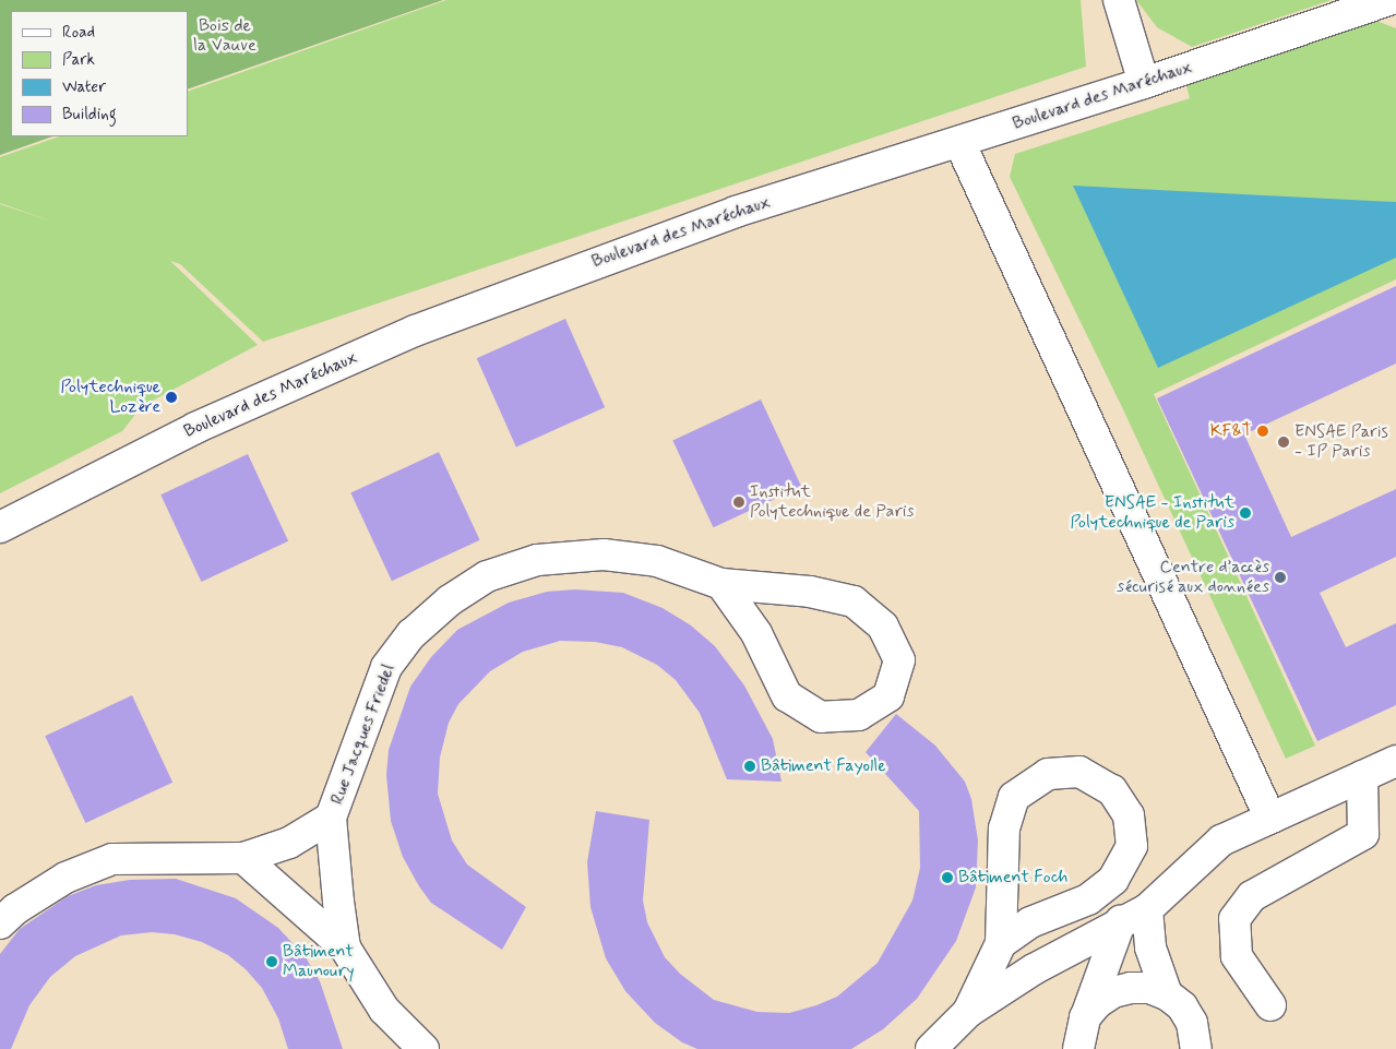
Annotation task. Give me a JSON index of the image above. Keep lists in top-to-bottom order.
{
  "streets": {
    "street": ["Boulevard des Maréchaux", "Rue Jacques Friedel"]
  },
  "parks": ["Bois de la Vauve"],
  "places": [
    "Polytechnique Lozère",
    "KF&T",
    "ENSAE Paris - IP Paris",
    "Institut Polytechnique de Paris",
    "ENSAE - Institut Polytechnique de Paris",
    "Centre d’accès sécurisé aux données",
    "Bâtiment Fayolle",
    "Bâtiment Foch",
    "Bâtiment Maunoury"
  ],
  "legend": [
    "Road",
    "Park",
    "Water",
    "Building"
  ]
}
